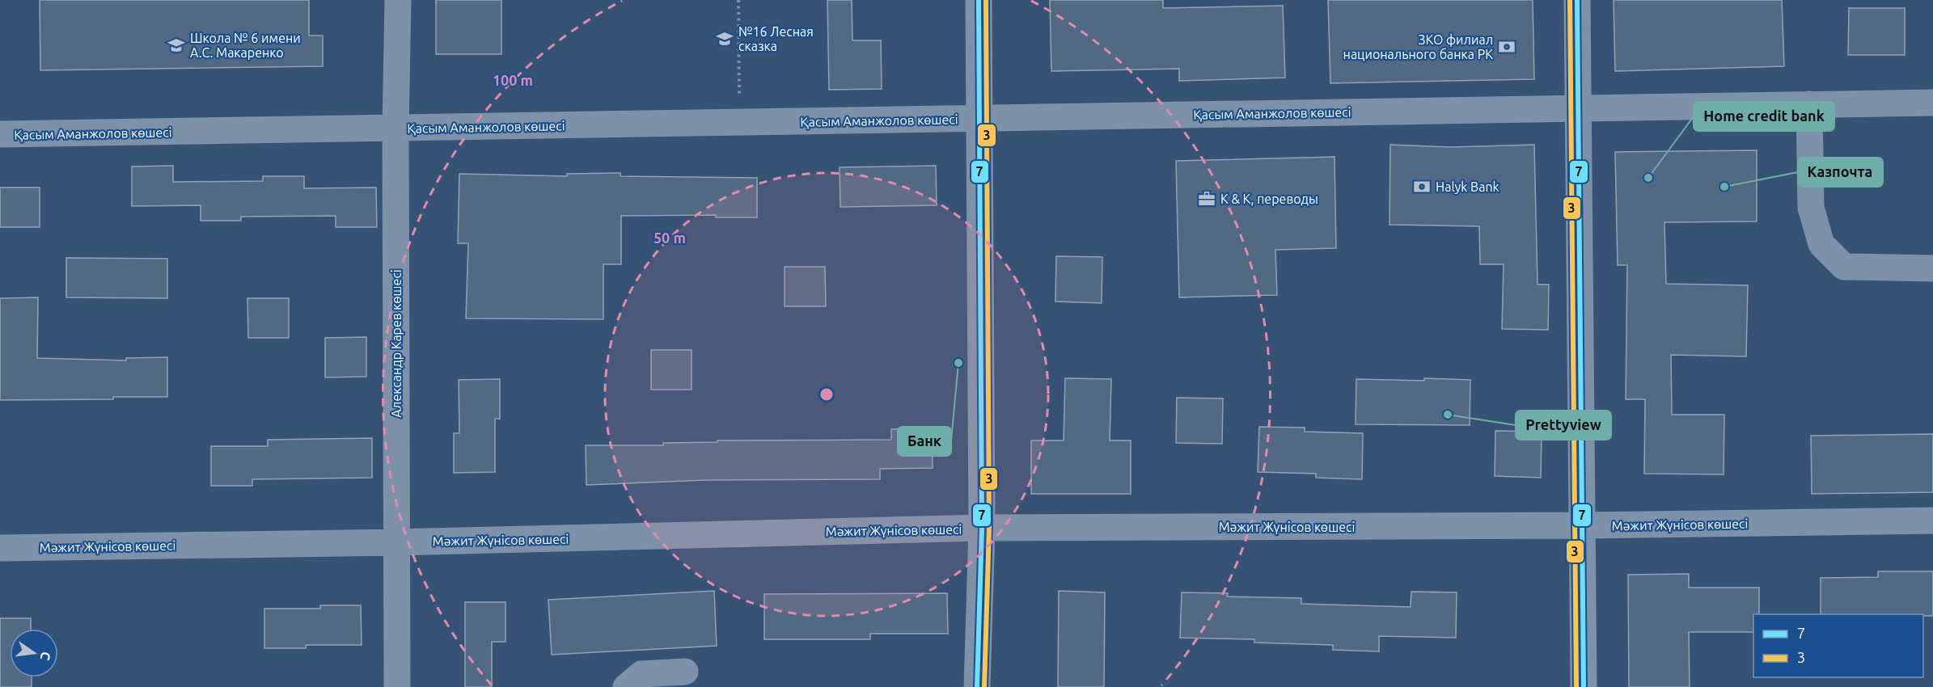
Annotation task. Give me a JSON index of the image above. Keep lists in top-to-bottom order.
{
  "streets": {
    "street": ["Қасым Аманжолов көшесі", "Александр Карев көшесі", "Мәжит Жүнісов көшесі"]
  },
  "crossings": [
    ["Қасым Аманжолов көшесі", "Александр Карев көшесі"],
    ["Александр Карев көшесі", "Мәжит Жүнісов көшесі"]
  ],
  "places": {
    "school or university": ["№16 Лесная сказка", "Школа № 6 имени А.С. Макаренко"],
    "bank": ["ЗКО филиал национального банка РК", "Halyk Bank"],
    "other": [
      "Home credit bank",
      "Казпочта",
      "Банк",
      "Prettyview"
    ],
    "office": ["K & K, переводы"]
  },
  "lines": ["transit line 7", "transit line 3"],
  "legend": ["7", "3"],
  "north": "right",
  "rings": ["100 m", "50 m"]
}
